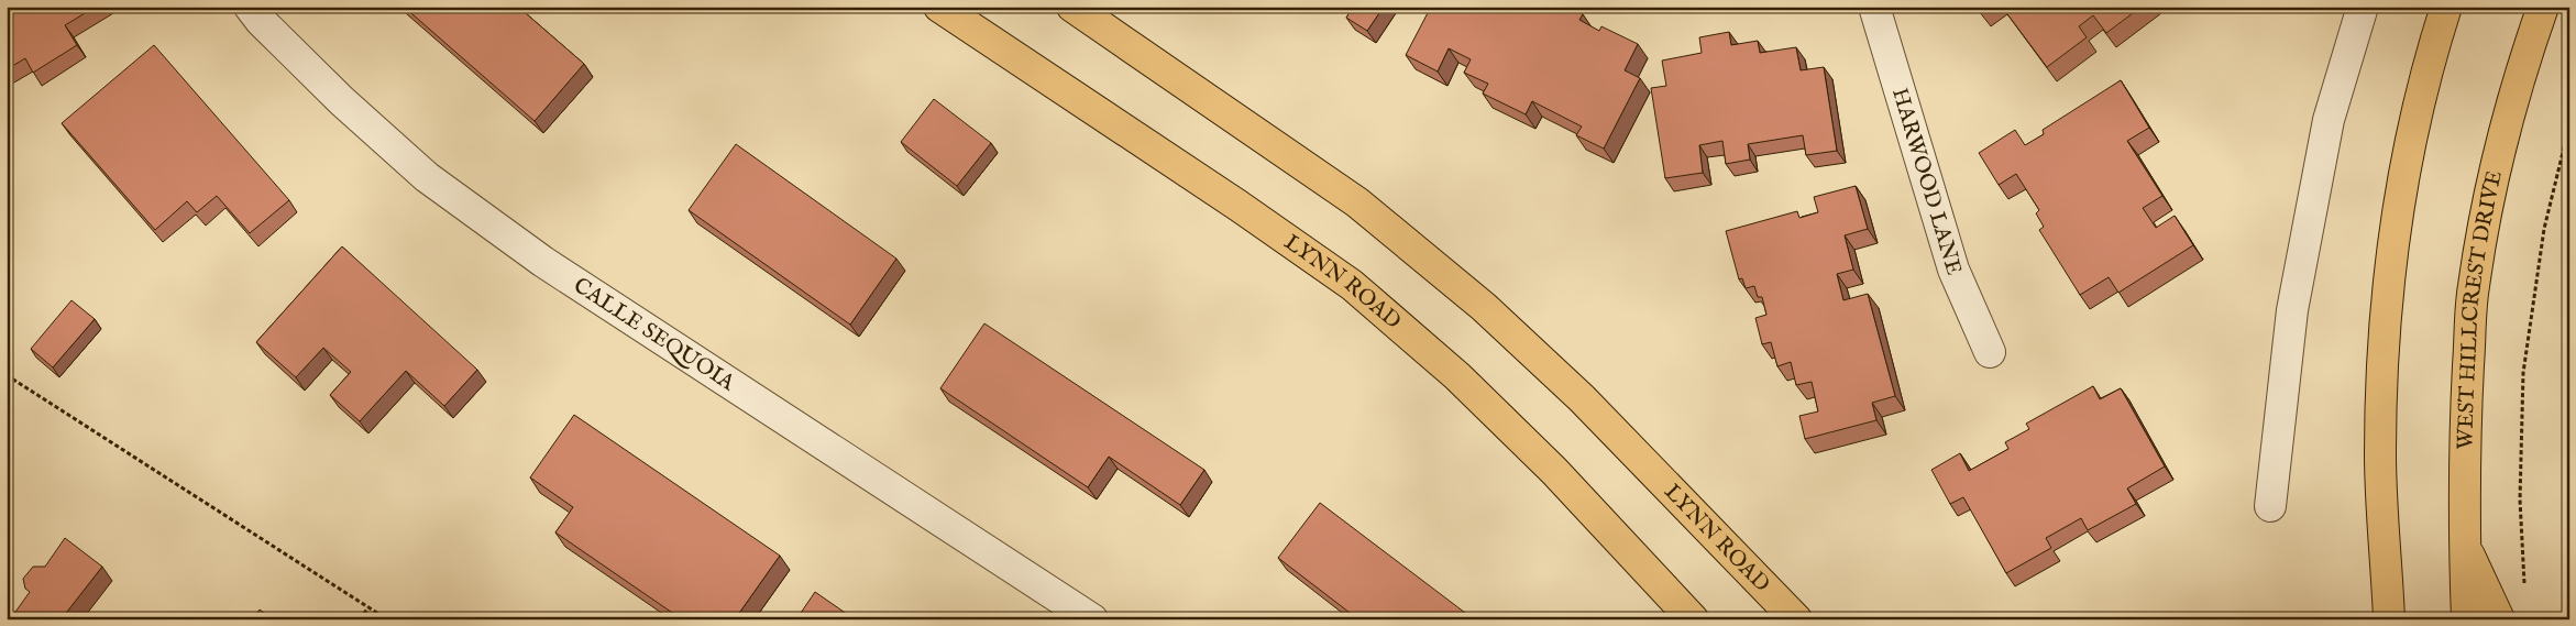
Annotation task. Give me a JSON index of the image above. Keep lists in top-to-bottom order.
{
  "streets": {
    "main road": ["LYNN ROAD", "WEST HILLCREST DRIVE"],
    "street": ["HARWOOD LANE", "CALLE SEQUOIA"]
  }
}
